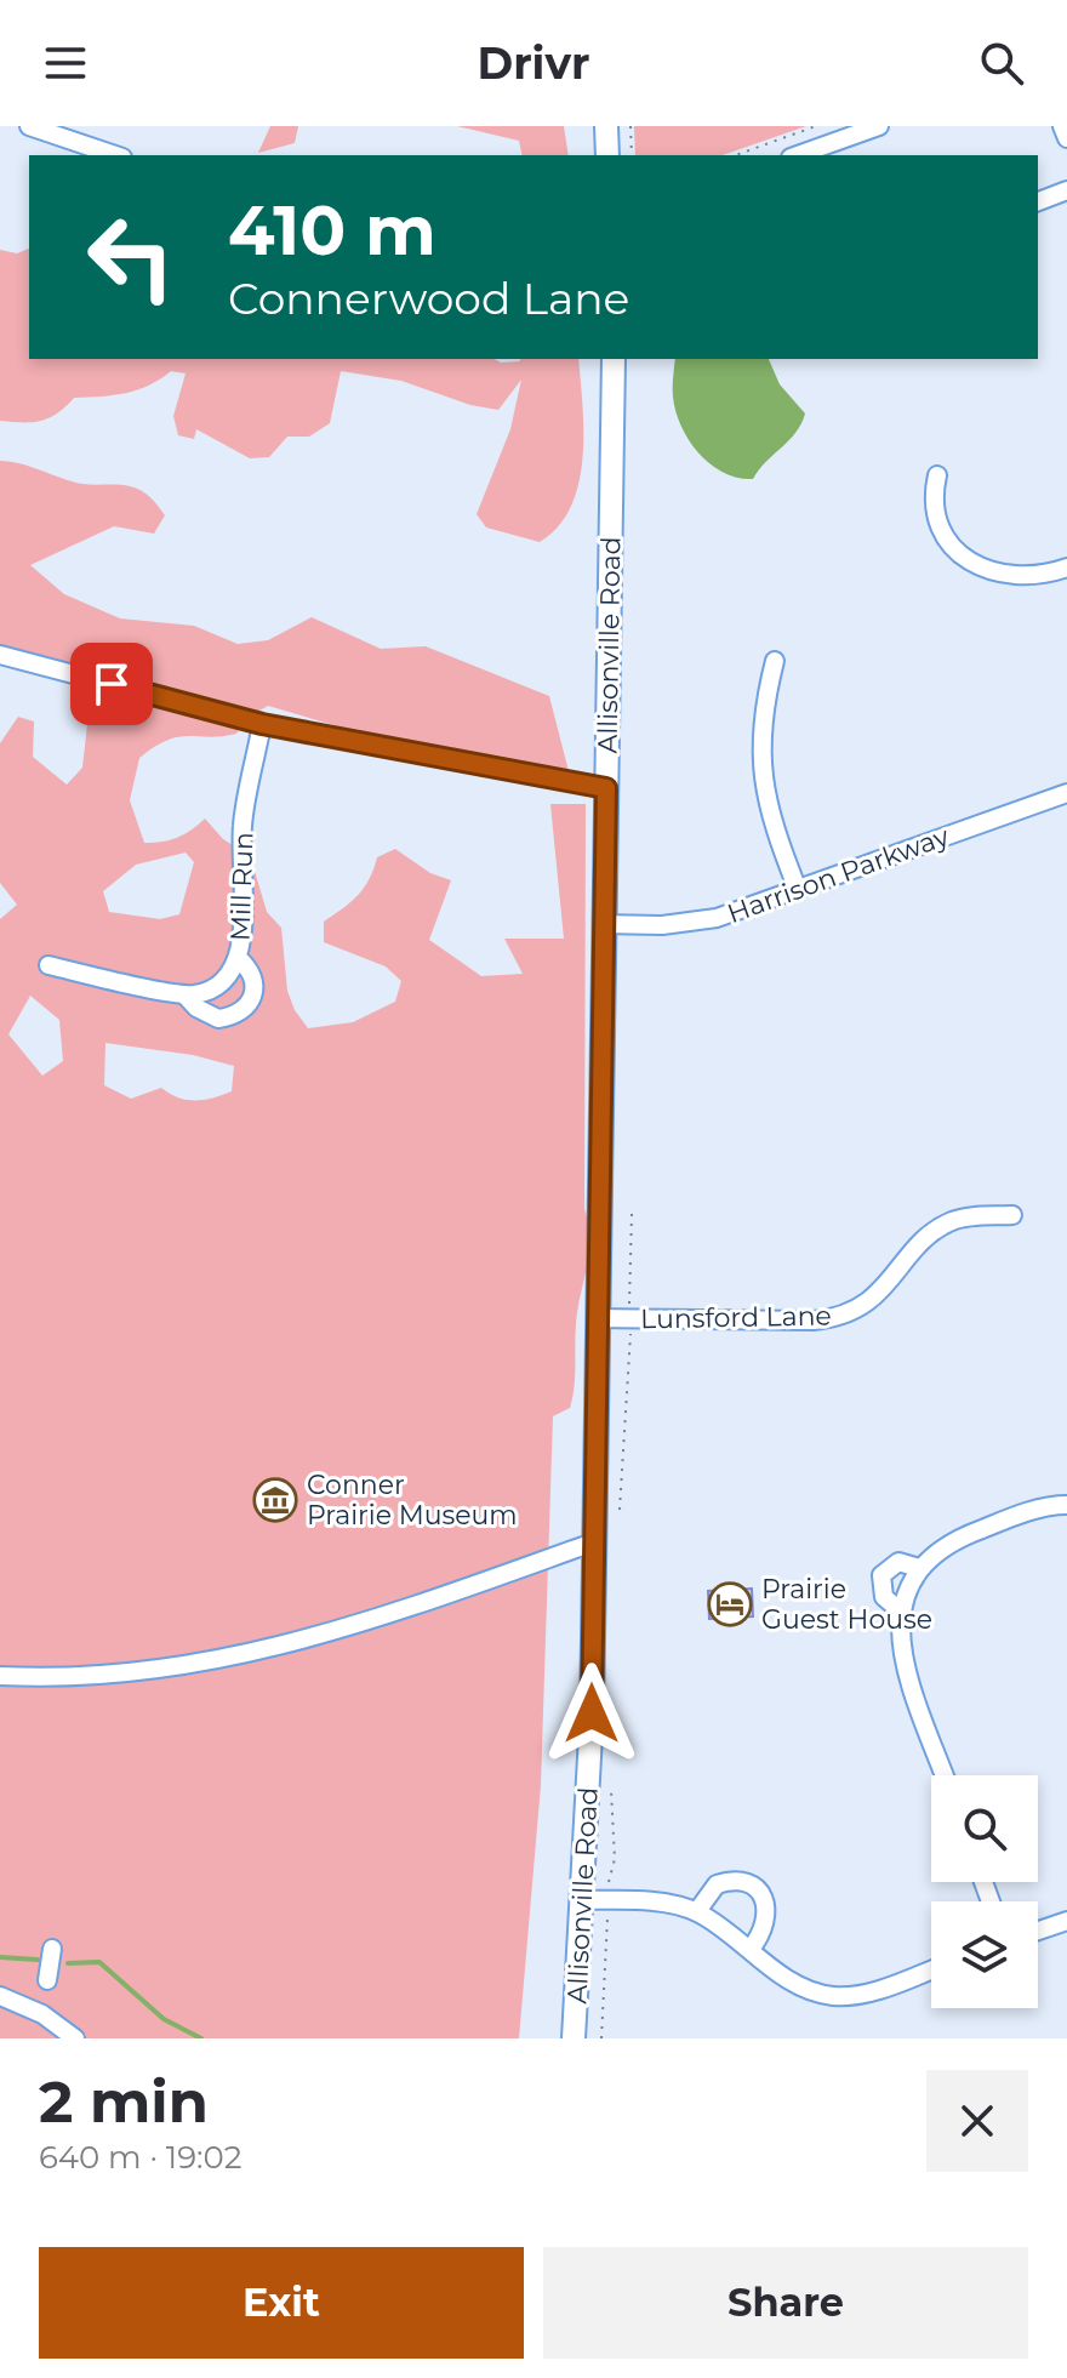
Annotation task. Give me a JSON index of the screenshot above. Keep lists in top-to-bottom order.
{
  "streets": {
    "main road": ["Allisonville Road"],
    "street": ["Harrison Parkway", "Mill Run", "Lunsford Lane"]
  },
  "crossings": [
    ["Allisonville Road", "Harrison Parkway"],
    ["Allisonville Road", "Lunsford Lane"]
  ],
  "places": {
    "museum": ["Conner Prairie Museum"],
    "hotel": ["Prairie Guest House"]
  },
  "page": {
    "header": "Drivr",
    "turn": ["410 m", "Connerwood Lane"],
    "heading": ["2 min", "640 m · 19:02"],
    "buttons": ["Exit", "Share"]
  }
}
